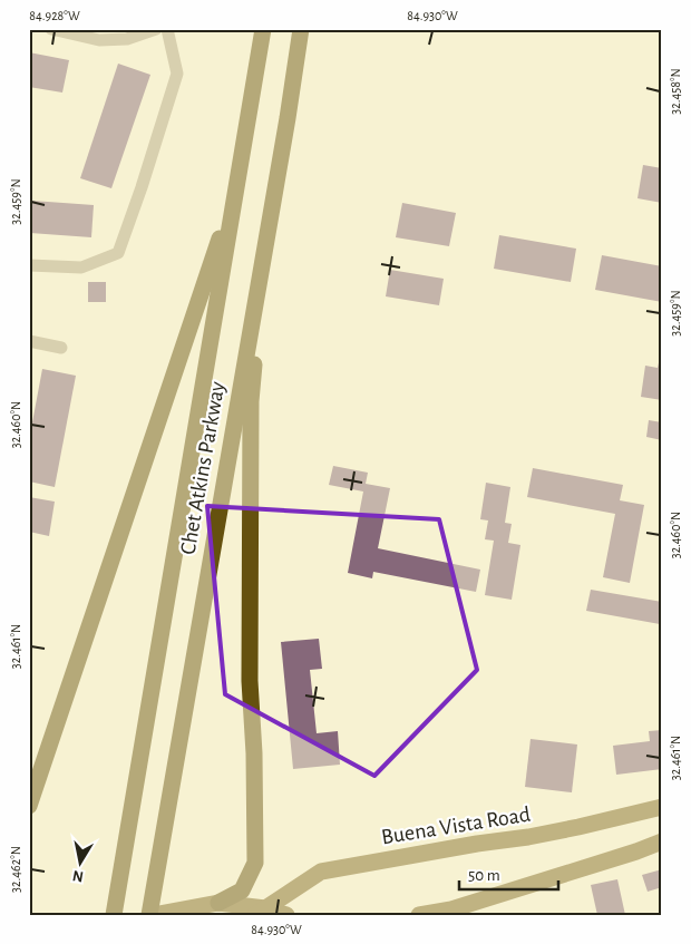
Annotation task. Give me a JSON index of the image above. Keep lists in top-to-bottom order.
{
  "streets": {
    "highway": ["Chet Atkins Parkway"],
    "main road": ["Buena Vista Road"]
  },
  "scale_bar": "50 m",
  "north": "bottom",
  "coordinates": [
    "84.928°W",
    "84.930°W",
    "32.458°N",
    "32.459°N",
    "32.460°N",
    "32.461°N",
    "32.462°N"
  ]
}
